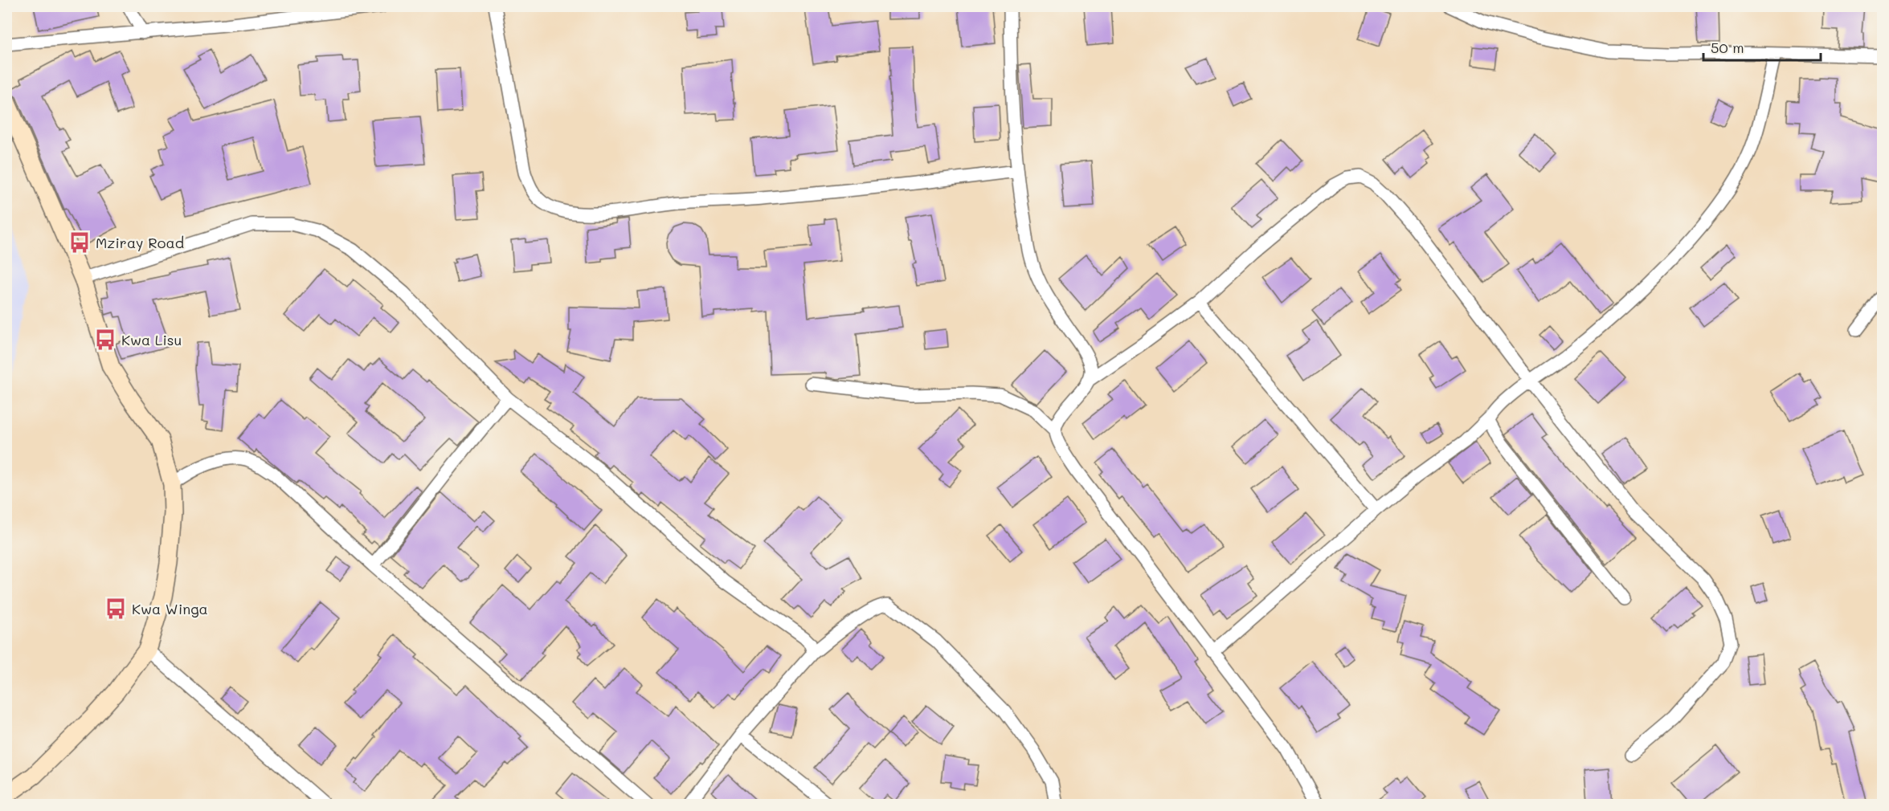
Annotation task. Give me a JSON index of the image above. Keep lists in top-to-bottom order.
{
  "places": {
    "bus stop": ["Mziray Road", "Kwa Lisu", "Kwa Winga"]
  },
  "scale_bar": "50 m"
}
